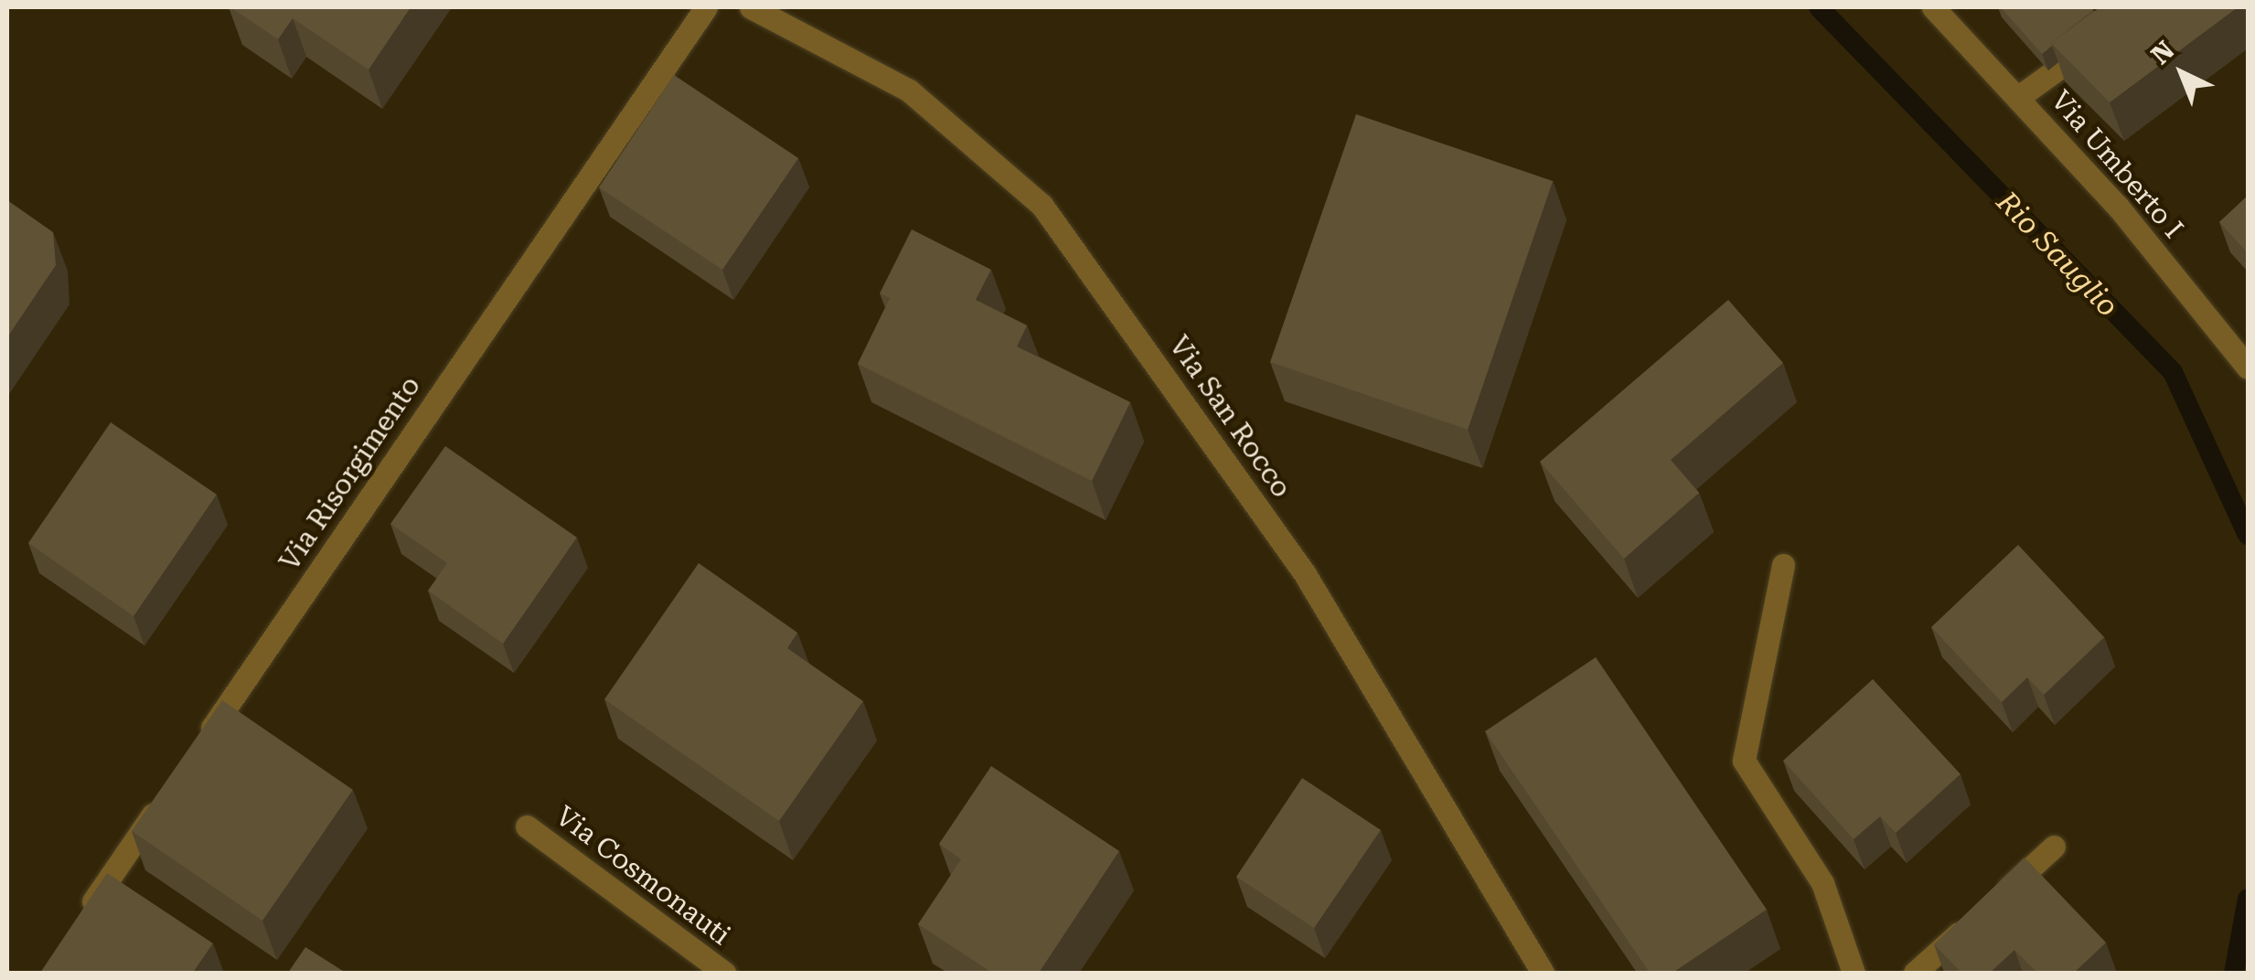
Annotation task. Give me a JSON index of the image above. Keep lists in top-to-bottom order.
{
  "streets": {
    "street": [
      "Via Umberto I",
      "Via San Rocco",
      "Via Risorgimento",
      "Via Cosmonauti"
    ]
  },
  "water": ["Rio Sauglio"],
  "north": "top left"
}
